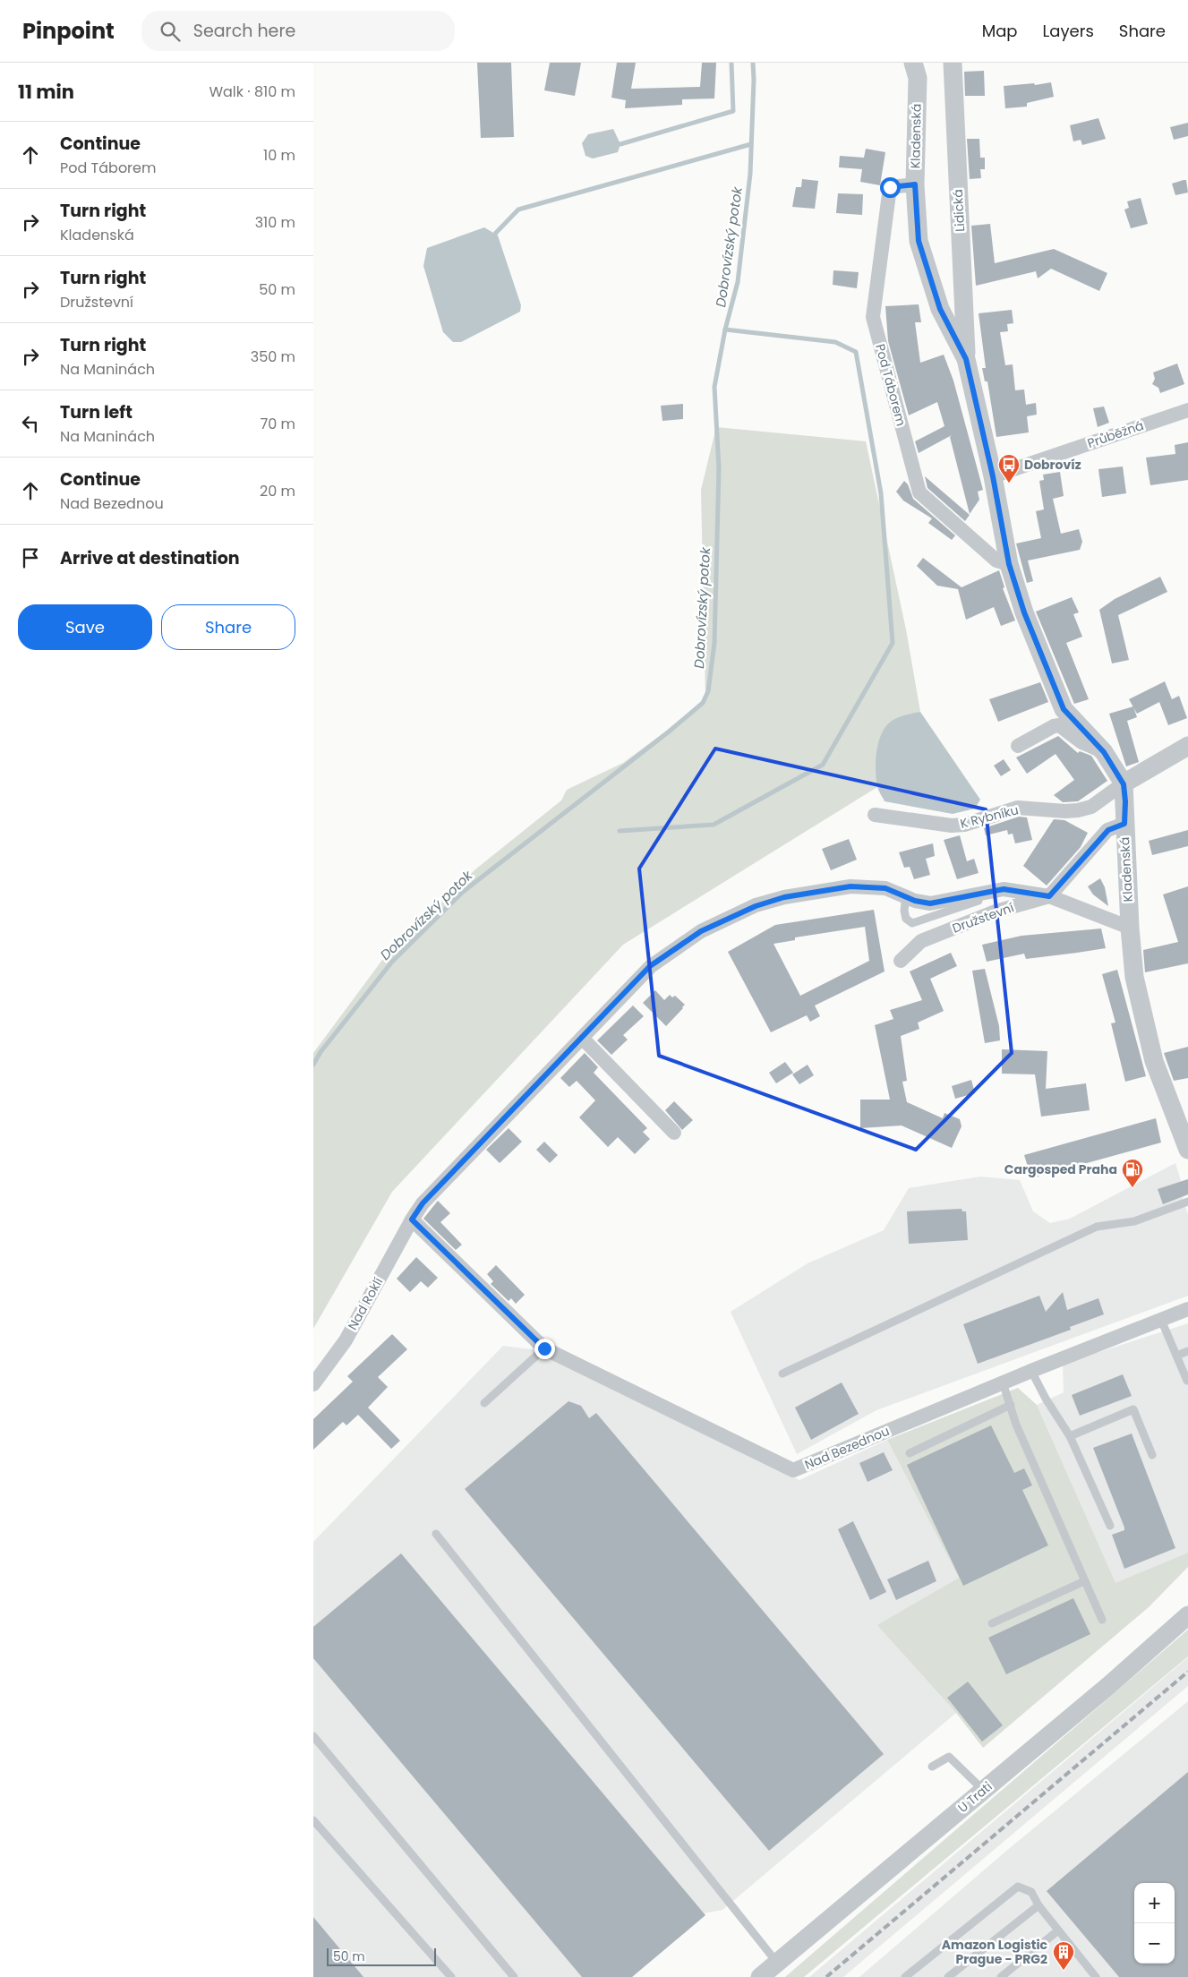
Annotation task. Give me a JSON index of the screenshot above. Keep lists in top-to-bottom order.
{
  "streets": {
    "street": [
      "Kladenská",
      "Lidická",
      "Pod Táborem",
      "Průběžná",
      "K Rybníku",
      "Družstevní",
      "Nad Roklí",
      "Nad Bezednou",
      "U Trati"
    ]
  },
  "crossings": [
    ["Kladenská", "Lidická"],
    ["Kladenská", "Pod Táborem"],
    ["Kladenská", "Průběžná"],
    ["Kladenská", "K Rybníku"],
    ["Kladenská", "Nad Roklí"],
    ["Družstevní", "Nad Roklí"],
    ["Nad Roklí", "Nad Bezednou"]
  ],
  "water": ["Dobrovízský potok"],
  "places": {
    "bus stop": ["Dobrovíz"],
    "fuel station": ["Cargosped Praha"],
    "building": ["Amazon Logistic Prague - PRG2"]
  },
  "scale_bar": "50 m",
  "page": {
    "header": "Pinpoint",
    "search": "Search here",
    "nav": ["Map", "Layers", "Share"],
    "heading": ["11 min", "Walk · 810 m"],
    "list": [
      ["Continue", "Pod Táborem", "10 m"],
      ["Turn right", "Kladenská", "310 m"],
      ["Turn right", "Družstevní", "50 m"],
      ["Turn right", "Na Maninách", "350 m"],
      ["Turn left", "Na Maninách", "70 m"],
      ["Continue", "Nad Bezednou", "20 m"],
      "Arrive at destination"
    ],
    "buttons": ["Save", "Share"],
    "map_buttons": ["+", "−"],
    "scale": "50 m"
  }
}
